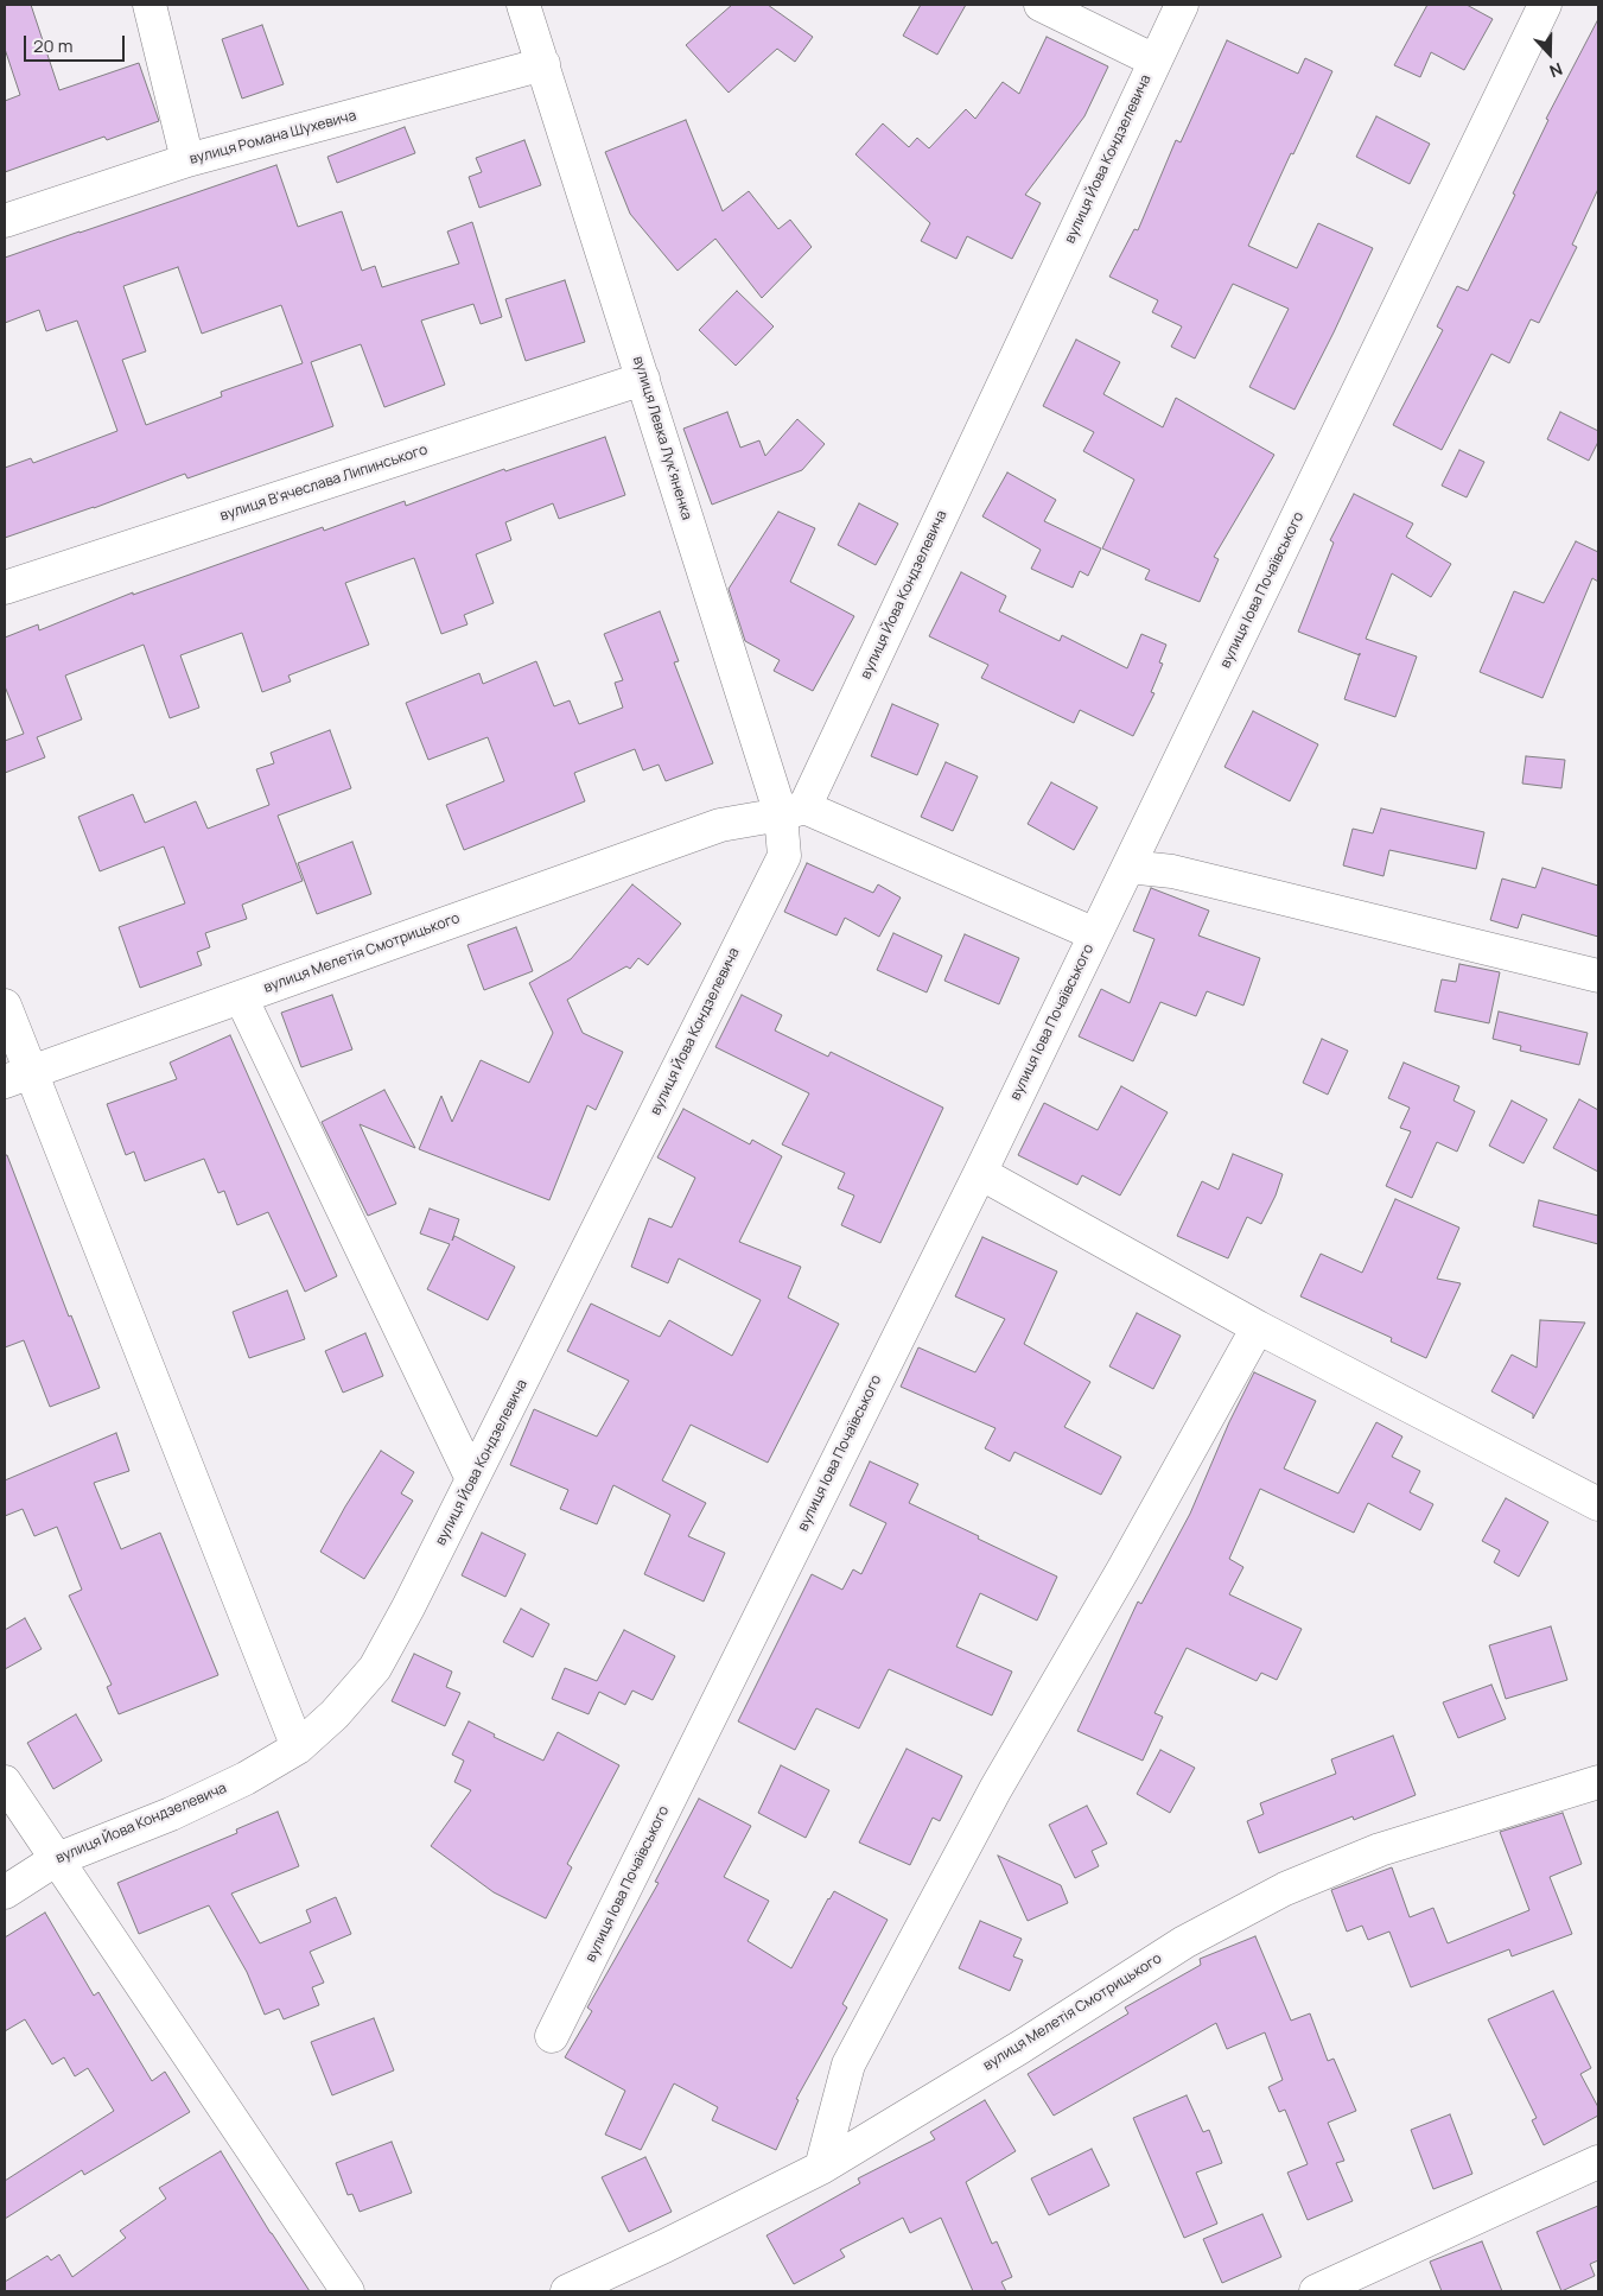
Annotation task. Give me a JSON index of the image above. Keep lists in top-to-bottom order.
{
  "streets": {
    "street": [
      "вулиця Романа Шухевича",
      "вулиця Йова Кондзелевича",
      "вулиця Левка Лукʼяненка",
      "вулиця Вʼячеслава Липинського",
      "вулиця Іова Почаївського",
      "вулиця Мелетія Смотрицького"
    ]
  },
  "crossings": [
    ["вулиця Романа Шухевича", "вулиця Левка Лукʼяненка"],
    ["вулиця Йова Кондзелевича", "вулиця Левка Лукʼяненка"],
    ["вулиця Йова Кондзелевича", "вулиця Мелетія Смотрицького"],
    ["вулиця Левка Лукʼяненка", "вулиця Вʼячеслава Липинського"],
    ["вулиця Левка Лукʼяненка", "вулиця Мелетія Смотрицького"]
  ],
  "scale_bar": "20 m",
  "north": "bottom"
}
